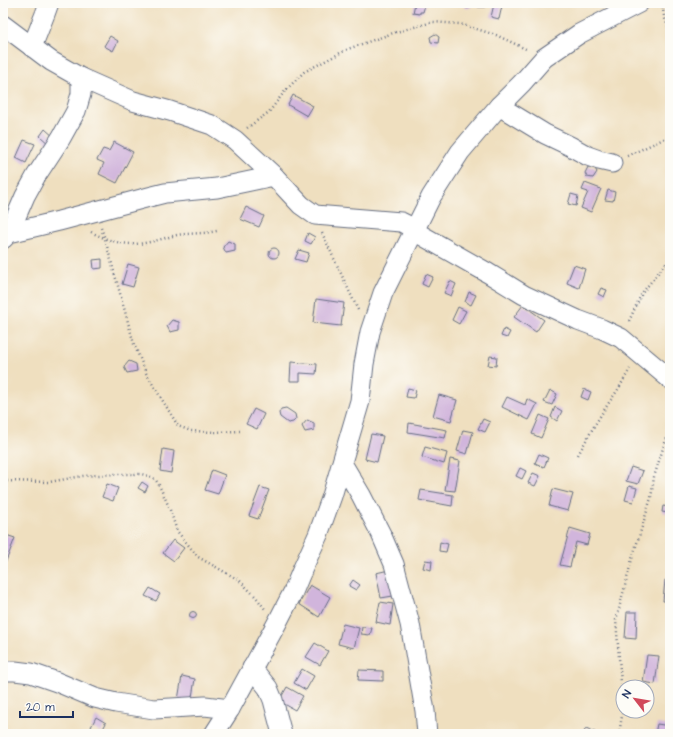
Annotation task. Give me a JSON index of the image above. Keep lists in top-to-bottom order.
{
  "scale_bar": "20 m",
  "north": "top left"
}
